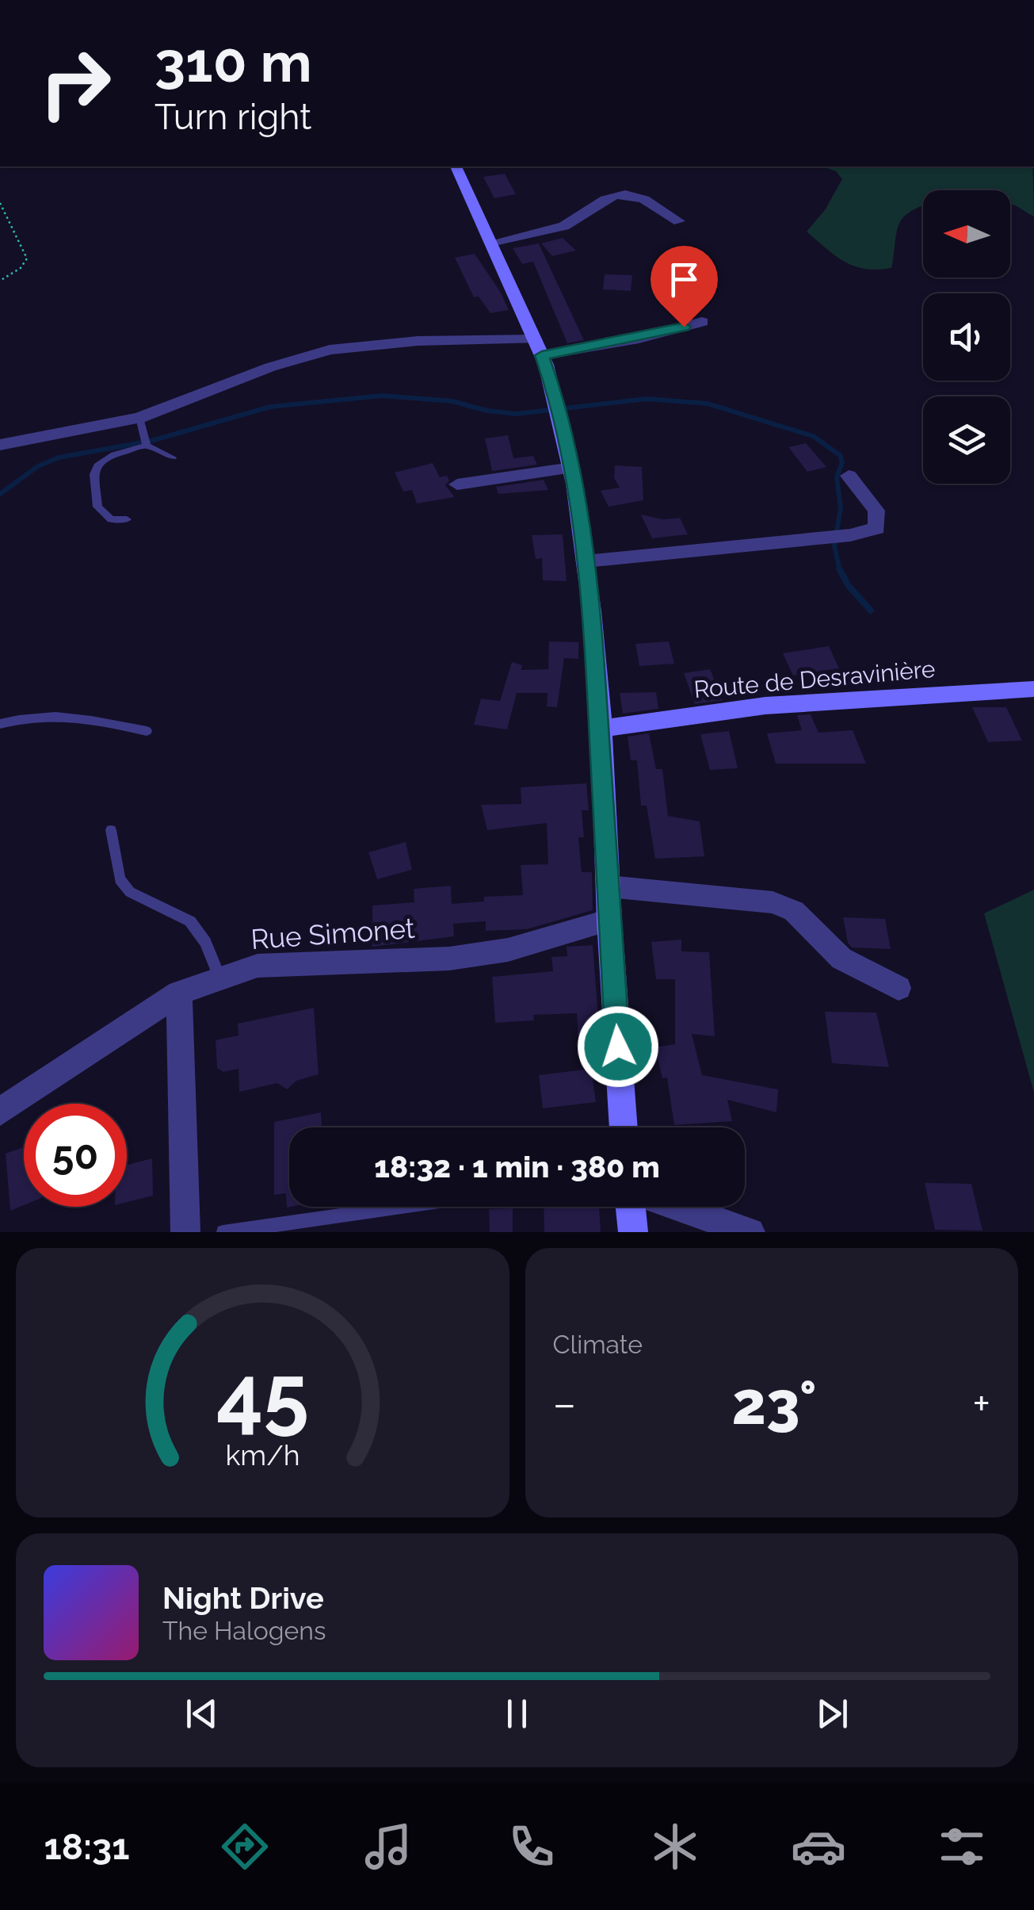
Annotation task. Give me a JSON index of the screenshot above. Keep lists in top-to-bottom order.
{
  "streets": {
    "main road": ["Route de Desravinière"],
    "street": ["Rue Simonet"]
  },
  "north": "left",
  "page": {
    "turn": ["310 m", "Turn right"],
    "limit": "50",
    "trip": "18:32 · 1 min · 380 m",
    "tile": "Climate",
    "heat": ["−", "23°", "+"],
    "song": ["Night Drive", "The Halogens"],
    "tabs": "18:31",
    "gauge": ["45", "km/h"]
  }
}
